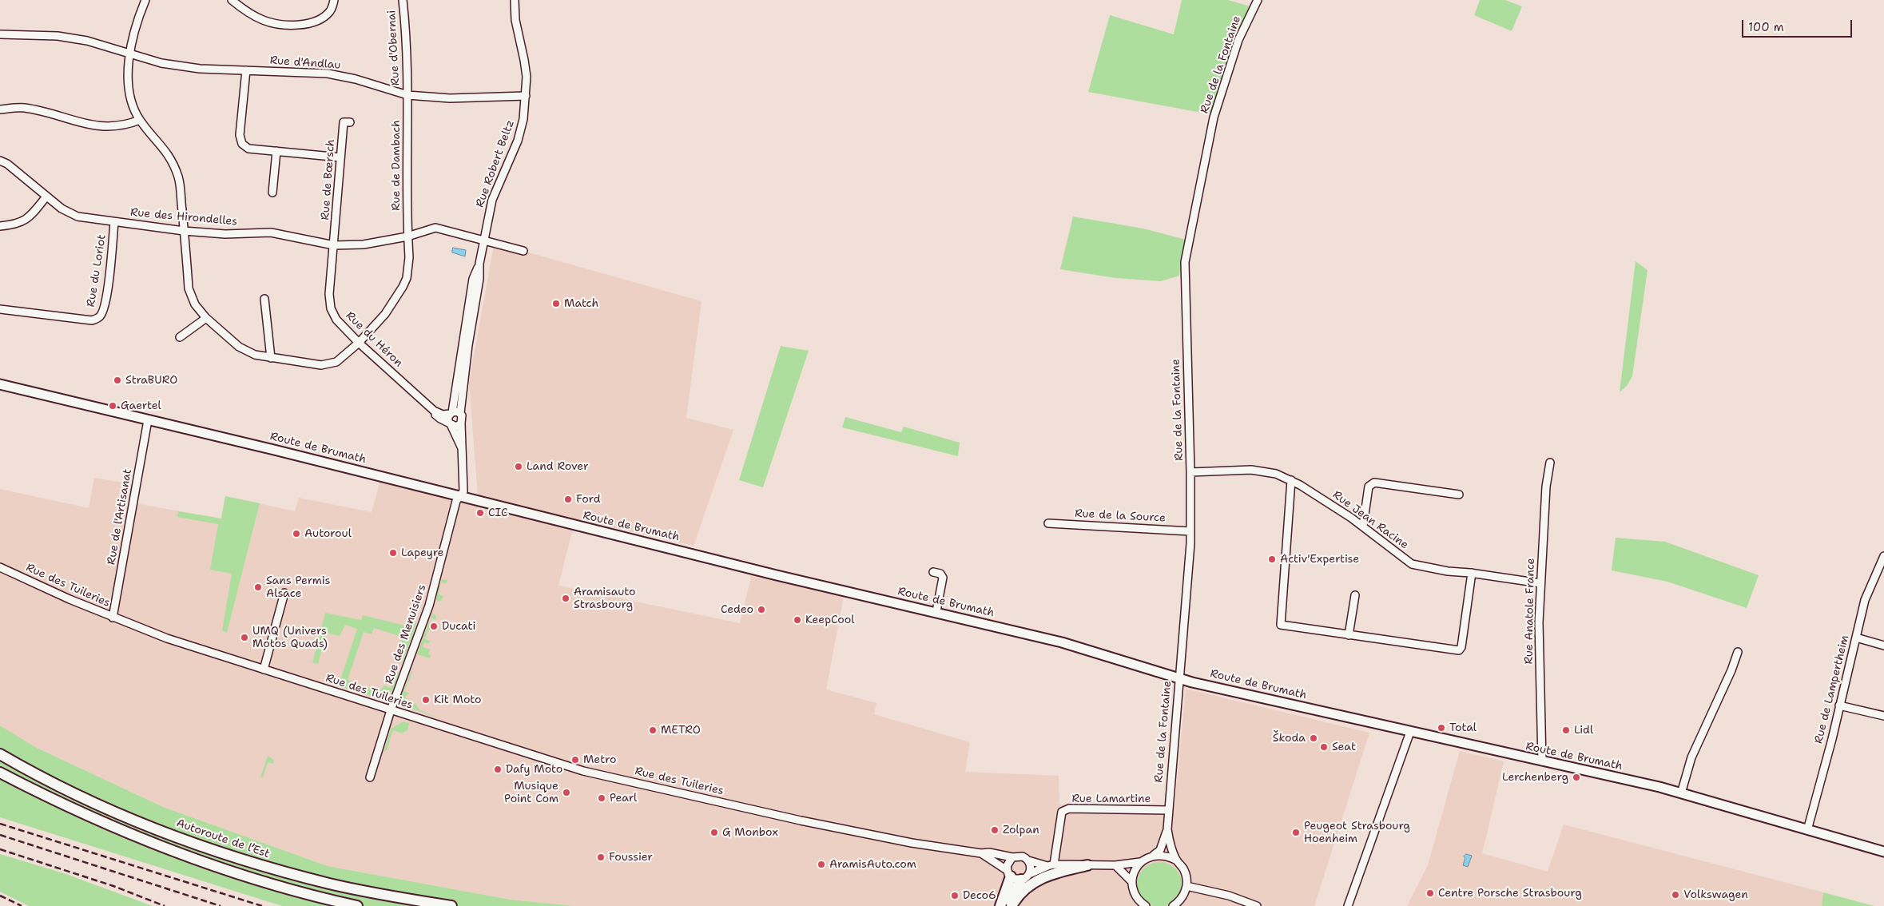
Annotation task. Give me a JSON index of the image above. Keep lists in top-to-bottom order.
{
  "streets": {
    "highway": ["Autoroute de l’Est"],
    "main road": ["Route de Brumath"],
    "street": [
      "Rue d'Obernai",
      "Rue d'Andlau",
      "Rue de la Fontaine",
      "Rue Robert Beltz",
      "Rue de Dambach",
      "Rue de Bœrsch",
      "Rue des Hirondelles",
      "Rue du Loriot",
      "Rue du Héron",
      "Rue de la Source",
      "Rue de l'Artisanat",
      "Rue Jean Racine",
      "Rue des Tuileries",
      "Rue Anatole France",
      "Rue des Menuisiers",
      "Rue de Lampertheim",
      "Rue Lamartine"
    ]
  },
  "crossings": [
    ["Rue d'Obernai", "Rue d'Andlau"],
    ["Rue d'Obernai", "Rue de Dambach"],
    ["Rue d'Andlau", "Rue Robert Beltz"],
    ["Rue d'Andlau", "Rue de Dambach"],
    ["Rue de la Fontaine", "Route de Brumath"],
    ["Rue de la Fontaine", "Rue de la Source"],
    ["Rue de la Fontaine", "Rue Jean Racine"],
    ["Rue de la Fontaine", "Rue des Tuileries"],
    ["Rue de la Fontaine", "Rue Lamartine"],
    ["Rue Robert Beltz", "Rue des Hirondelles"],
    ["Rue Robert Beltz", "Rue du Héron"],
    ["Rue Robert Beltz", "Route de Brumath"],
    ["Rue Robert Beltz", "Rue des Menuisiers"],
    ["Rue de Dambach", "Rue des Hirondelles"],
    ["Rue de Dambach", "Rue du Héron"],
    ["Rue de Bœrsch", "Rue des Hirondelles"],
    ["Rue de Bœrsch", "Rue du Héron"],
    ["Rue des Hirondelles", "Rue du Loriot"],
    ["Rue des Hirondelles", "Rue du Héron"],
    ["Route de Brumath", "Rue de l'Artisanat"],
    ["Route de Brumath", "Rue Anatole France"],
    ["Route de Brumath", "Rue des Menuisiers"],
    ["Route de Brumath", "Rue de Lampertheim"],
    ["Rue de l'Artisanat", "Rue des Tuileries"],
    ["Rue Jean Racine", "Rue Anatole France"],
    ["Rue des Tuileries", "Rue des Menuisiers"],
    ["Rue des Tuileries", "Rue Lamartine"]
  ],
  "places": [
    "Match",
    "StraBURO",
    "Gaertel",
    "Land Rover",
    "Ford",
    "CIC",
    "Autoroul",
    "Lapeyre",
    "Activ'Expertise",
    "Sans Permis Alsace",
    "Aramisauto Strasbourg",
    "Cedeo",
    "KeepCool",
    "Ducati",
    "UMQ (Univers Motos Quads)",
    "Kit Moto",
    "Total",
    "METRO",
    "Lidl",
    "Škoda",
    "Seat",
    "Metro",
    "Dafy Moto",
    "Lerchenberg",
    "Musique Point Com",
    "Pearl",
    "Zolpan",
    "G Monbox",
    "Peugeot Strasbourg Hoenheim",
    "Foussier",
    "AramisAuto.com",
    "Centre Porsche Strasbourg",
    "Volkswagen",
    "Deco6"
  ],
  "scale_bar": "100 m"
}
